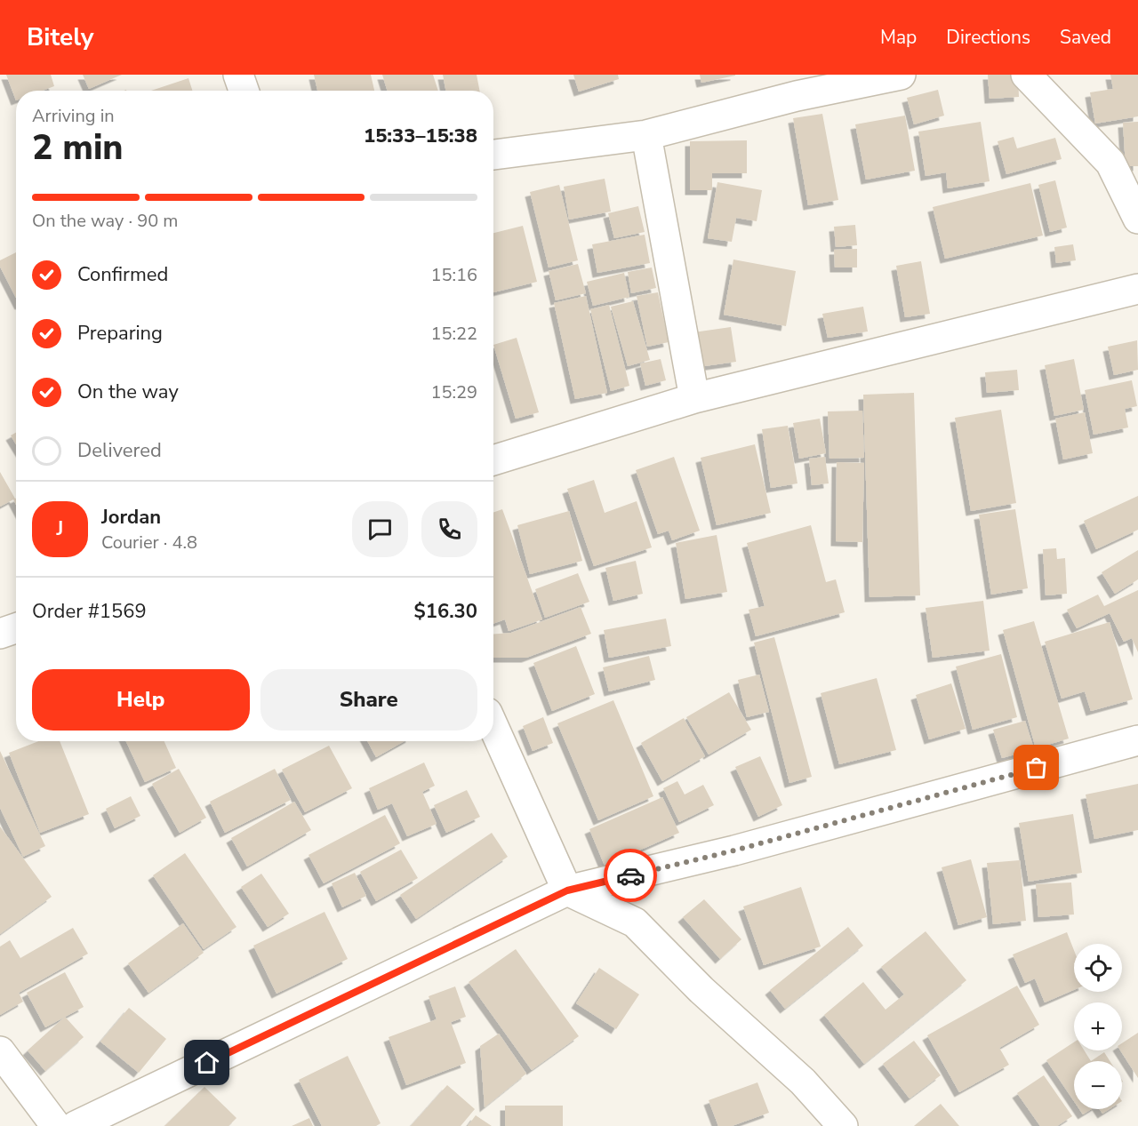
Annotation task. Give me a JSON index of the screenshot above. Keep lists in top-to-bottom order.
{
  "page": {
    "header": "Bitely",
    "nav": ["Map", "Directions", "Saved"],
    "heading": ["2 min", "Arriving in", "15:33–15:38"],
    "panel": [
      "Jordan",
      "Courier · 4.8",
      "Order #1569",
      "$16.30"
    ],
    "bar": "On the way · 90 m",
    "list": [
      ["Confirmed", "15:16"],
      ["Preparing", "15:22"],
      ["On the way", "15:29"],
      "Delivered"
    ],
    "round": "J",
    "buttons": ["Help", "Share"],
    "map_buttons": ["+", "−"]
  }
}
